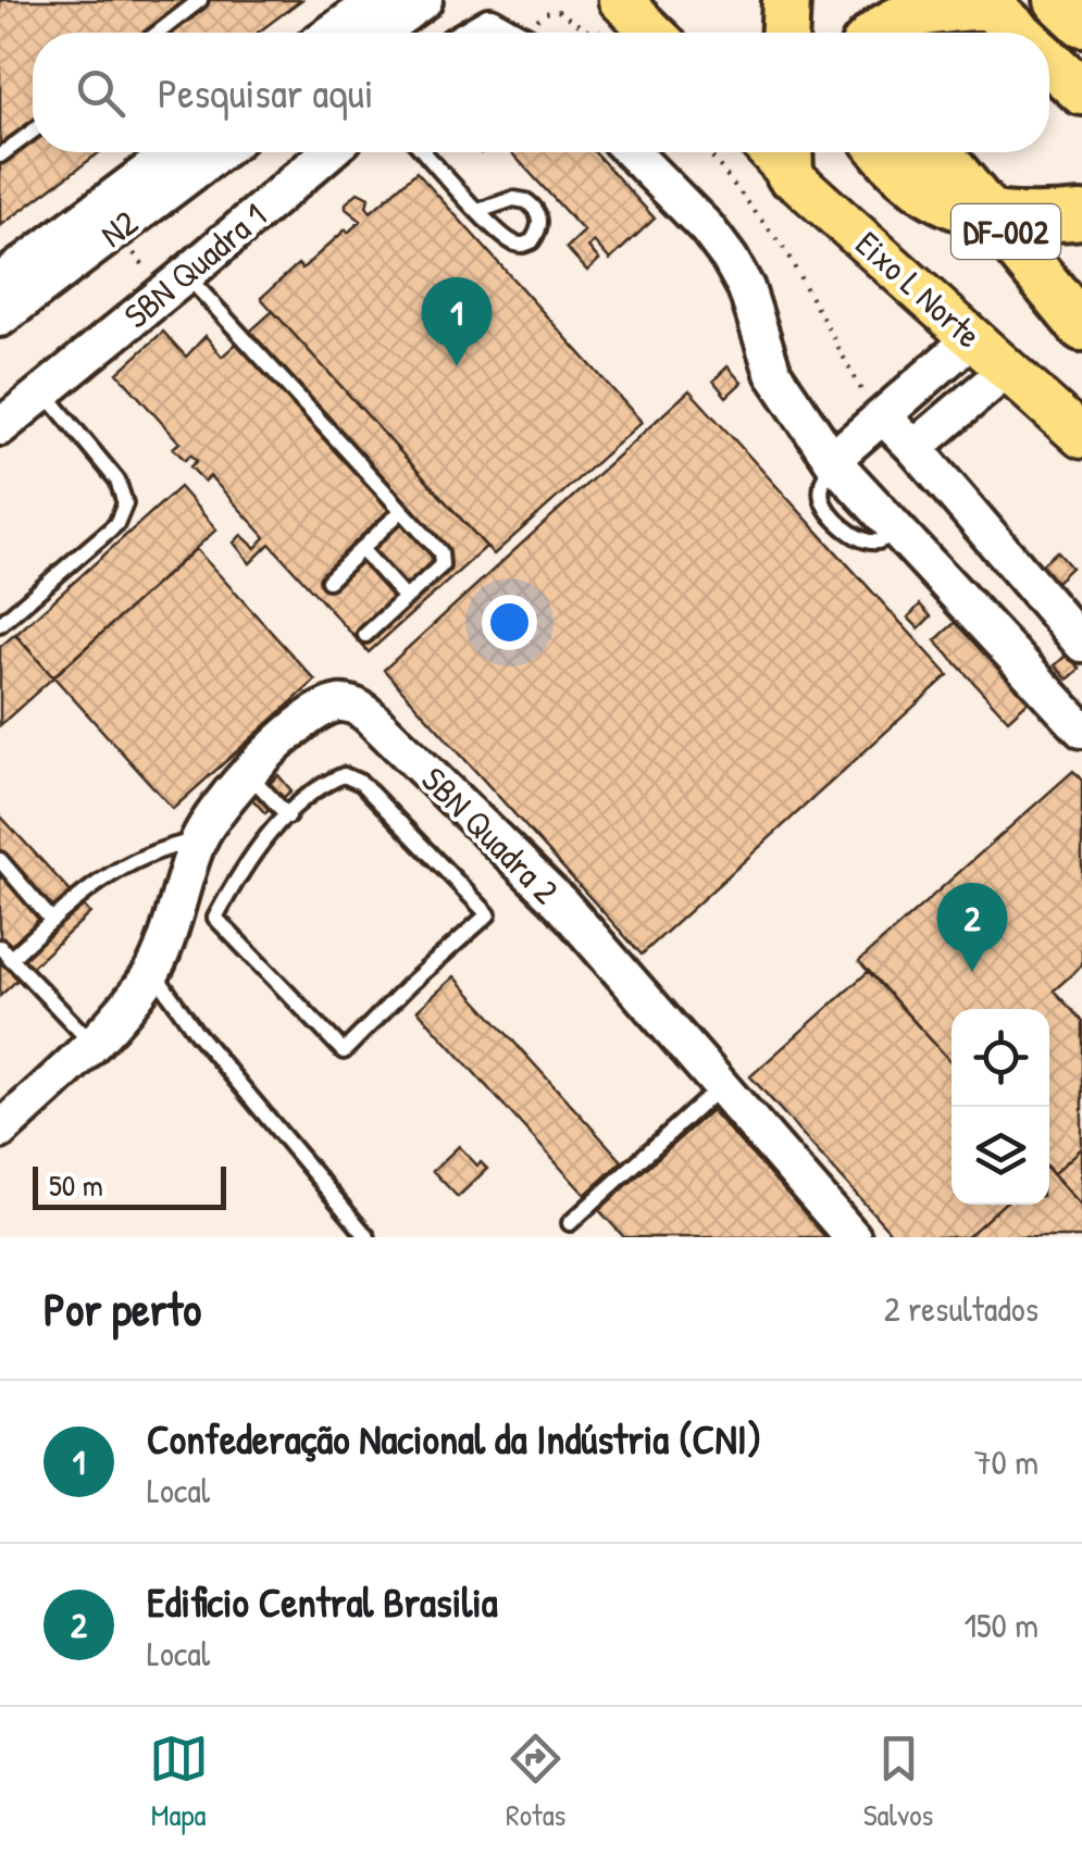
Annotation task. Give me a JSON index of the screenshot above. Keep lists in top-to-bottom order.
{
  "streets": {
    "highway": ["DF-002"],
    "main road": ["Eixo L Norte"],
    "street": ["N2", "SBN Quadra 1", "SBN Quadra 2"]
  },
  "scale_bar": "50 m",
  "page": {
    "search": "Pesquisar aqui",
    "pins": ["1", "2"],
    "scale": "50 m",
    "heading": ["Por perto", "2 resultados"],
    "list": [
      {
        "mark": "1",
        "name": "Confederação Nacional da Indústria (CNI)",
        "note": "Local",
        "value": "70 m"
      },
      {
        "mark": "2",
        "name": "Edificio Central Brasilia",
        "note": "Local",
        "value": "150 m"
      }
    ],
    "nav": ["Mapa", "Rotas", "Salvos"]
  }
}
